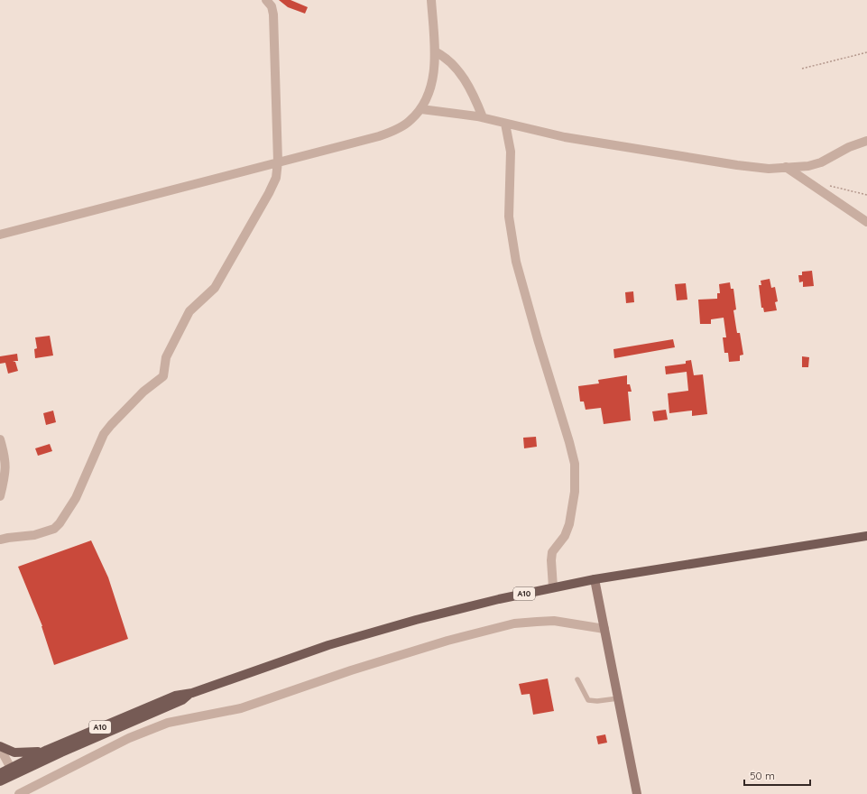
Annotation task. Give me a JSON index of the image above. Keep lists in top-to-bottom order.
{
  "streets": {
    "main road": ["A10"]
  },
  "scale_bar": "50 m"
}
